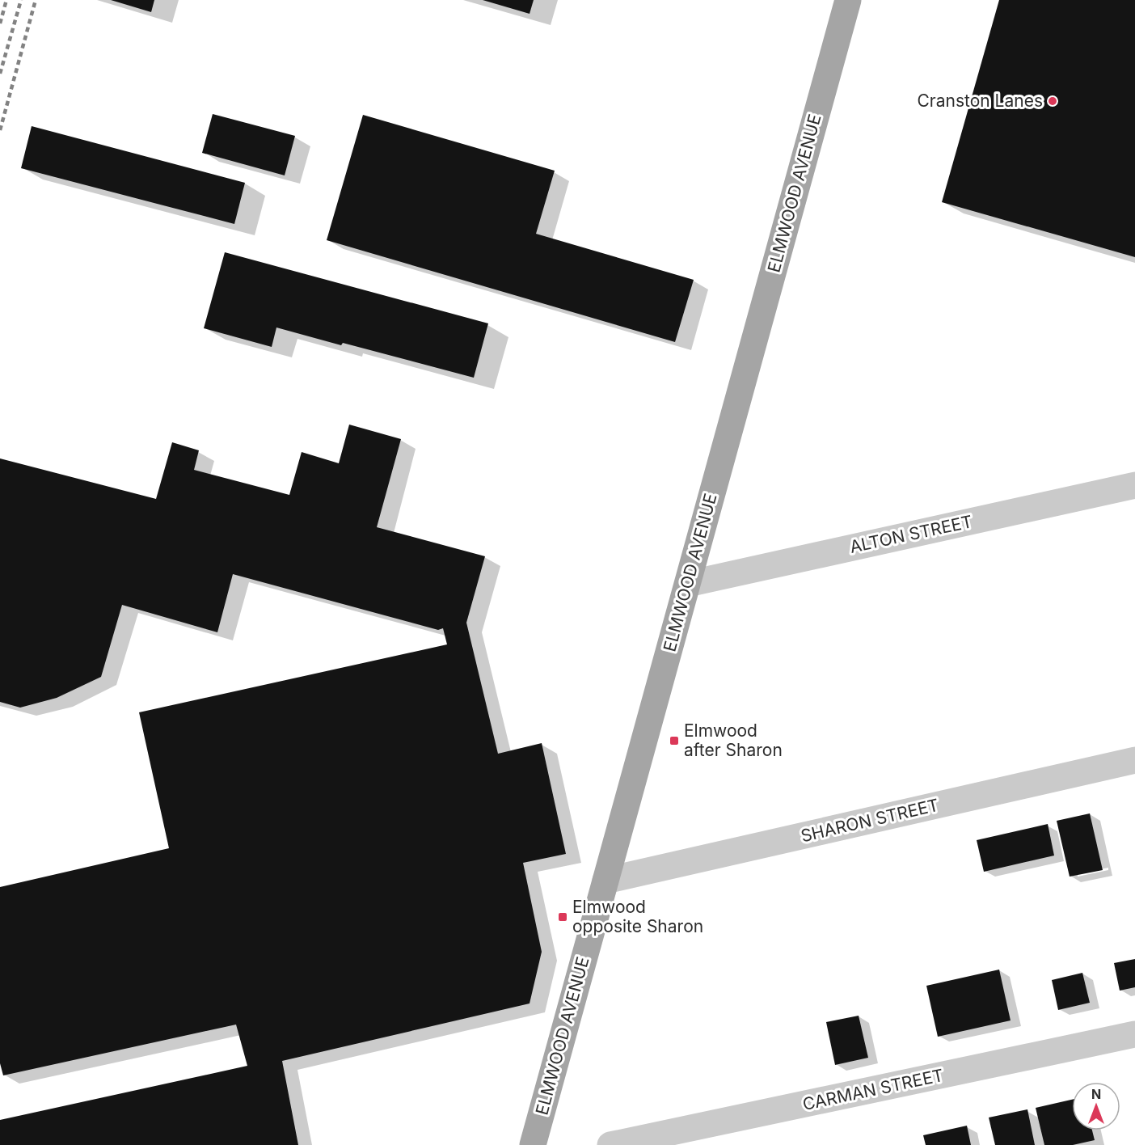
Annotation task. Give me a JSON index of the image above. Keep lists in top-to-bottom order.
{
  "streets": {
    "main road": ["ELMWOOD AVENUE"],
    "street": ["ALTON STREET", "SHARON STREET", "CARMAN STREET"]
  },
  "crossings": [
    ["ELMWOOD AVENUE", "ALTON STREET"],
    ["ELMWOOD AVENUE", "SHARON STREET"]
  ],
  "places": {
    "other": ["Cranston Lanes"],
    "transit": ["Elmwood after Sharon", "Elmwood opposite Sharon"]
  },
  "north": "top"
}
